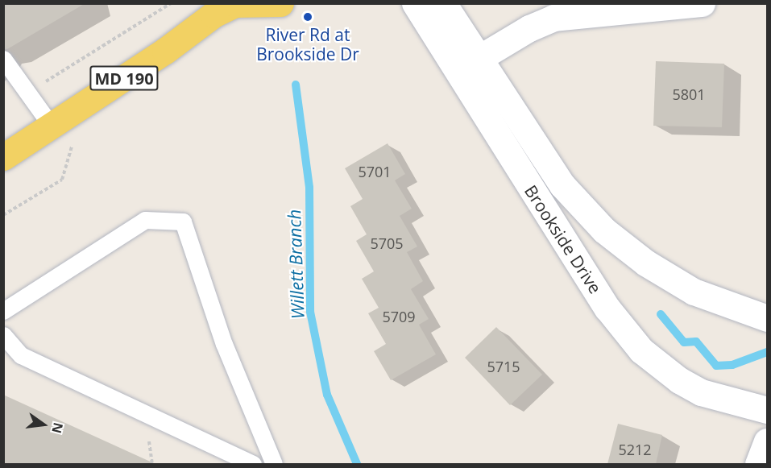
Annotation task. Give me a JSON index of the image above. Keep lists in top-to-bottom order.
{
  "streets": {
    "main road": ["MD 190"],
    "street": ["Brookside Drive"]
  },
  "water": ["Willett Branch"],
  "places": ["River Rd at Brookside Dr"],
  "house_numbers": [
    "5801",
    "5701",
    "5705",
    "5709",
    "5715",
    "5212"
  ],
  "north": "right"
}
